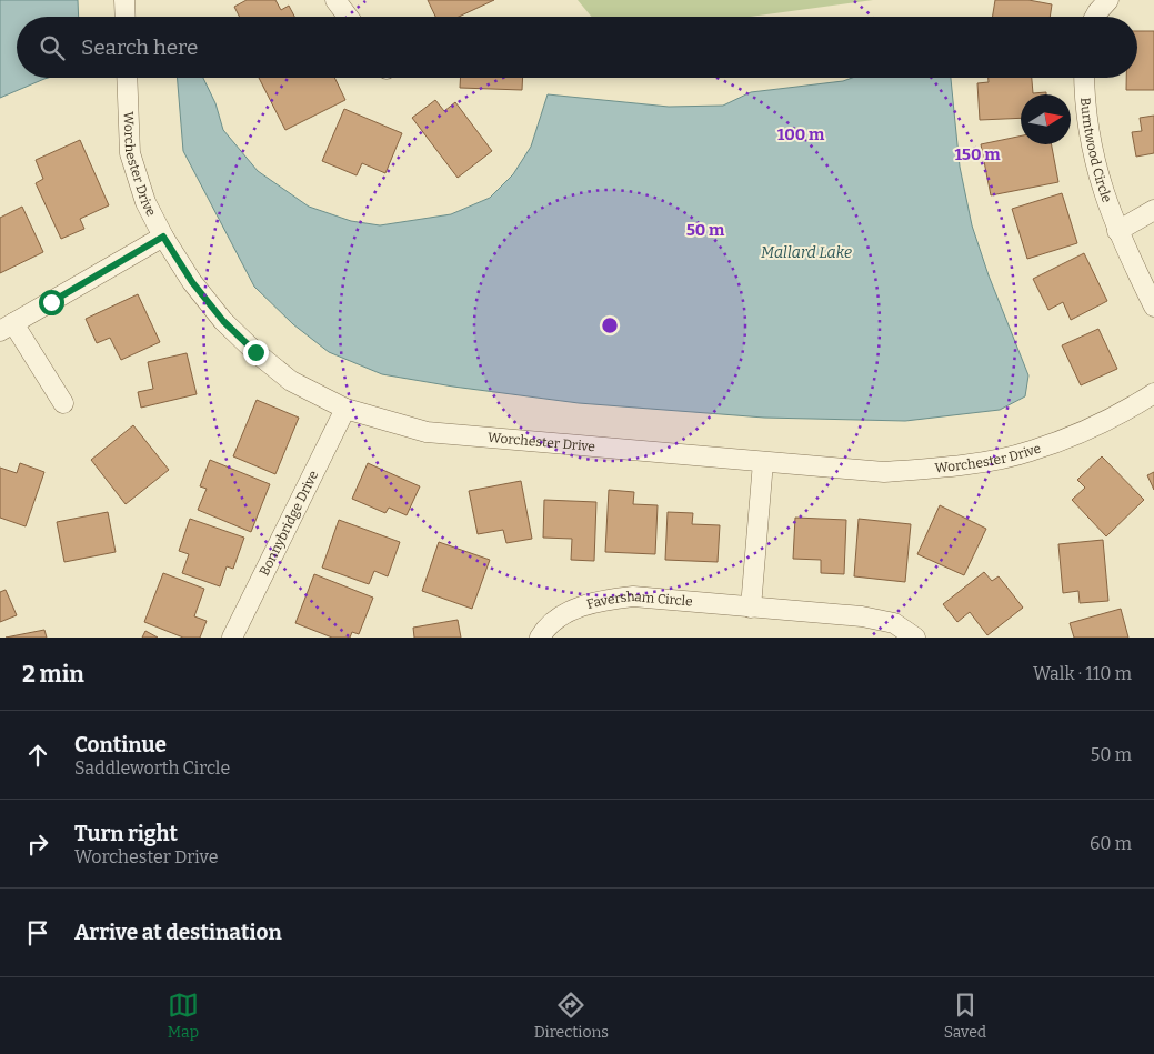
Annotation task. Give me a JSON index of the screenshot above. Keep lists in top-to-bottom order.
{
  "streets": {
    "street": [
      "Burntwood Circle",
      "Worchester Drive",
      "Bonnybridge Drive",
      "Faversham Circle"
    ]
  },
  "crossings": [
    ["Worchester Drive", "Bonnybridge Drive"]
  ],
  "water": ["Mallard Lake"],
  "north": "right",
  "page": {
    "search": "Search here",
    "heading": ["2 min", "Walk · 110 m"],
    "list": [
      ["Continue", "Saddleworth Circle", "50 m"],
      ["Turn right", "Worchester Drive", "60 m"],
      "Arrive at destination"
    ],
    "nav": ["Map", "Directions", "Saved"]
  },
  "rings": ["100 m", "150 m", "50 m"]
}
